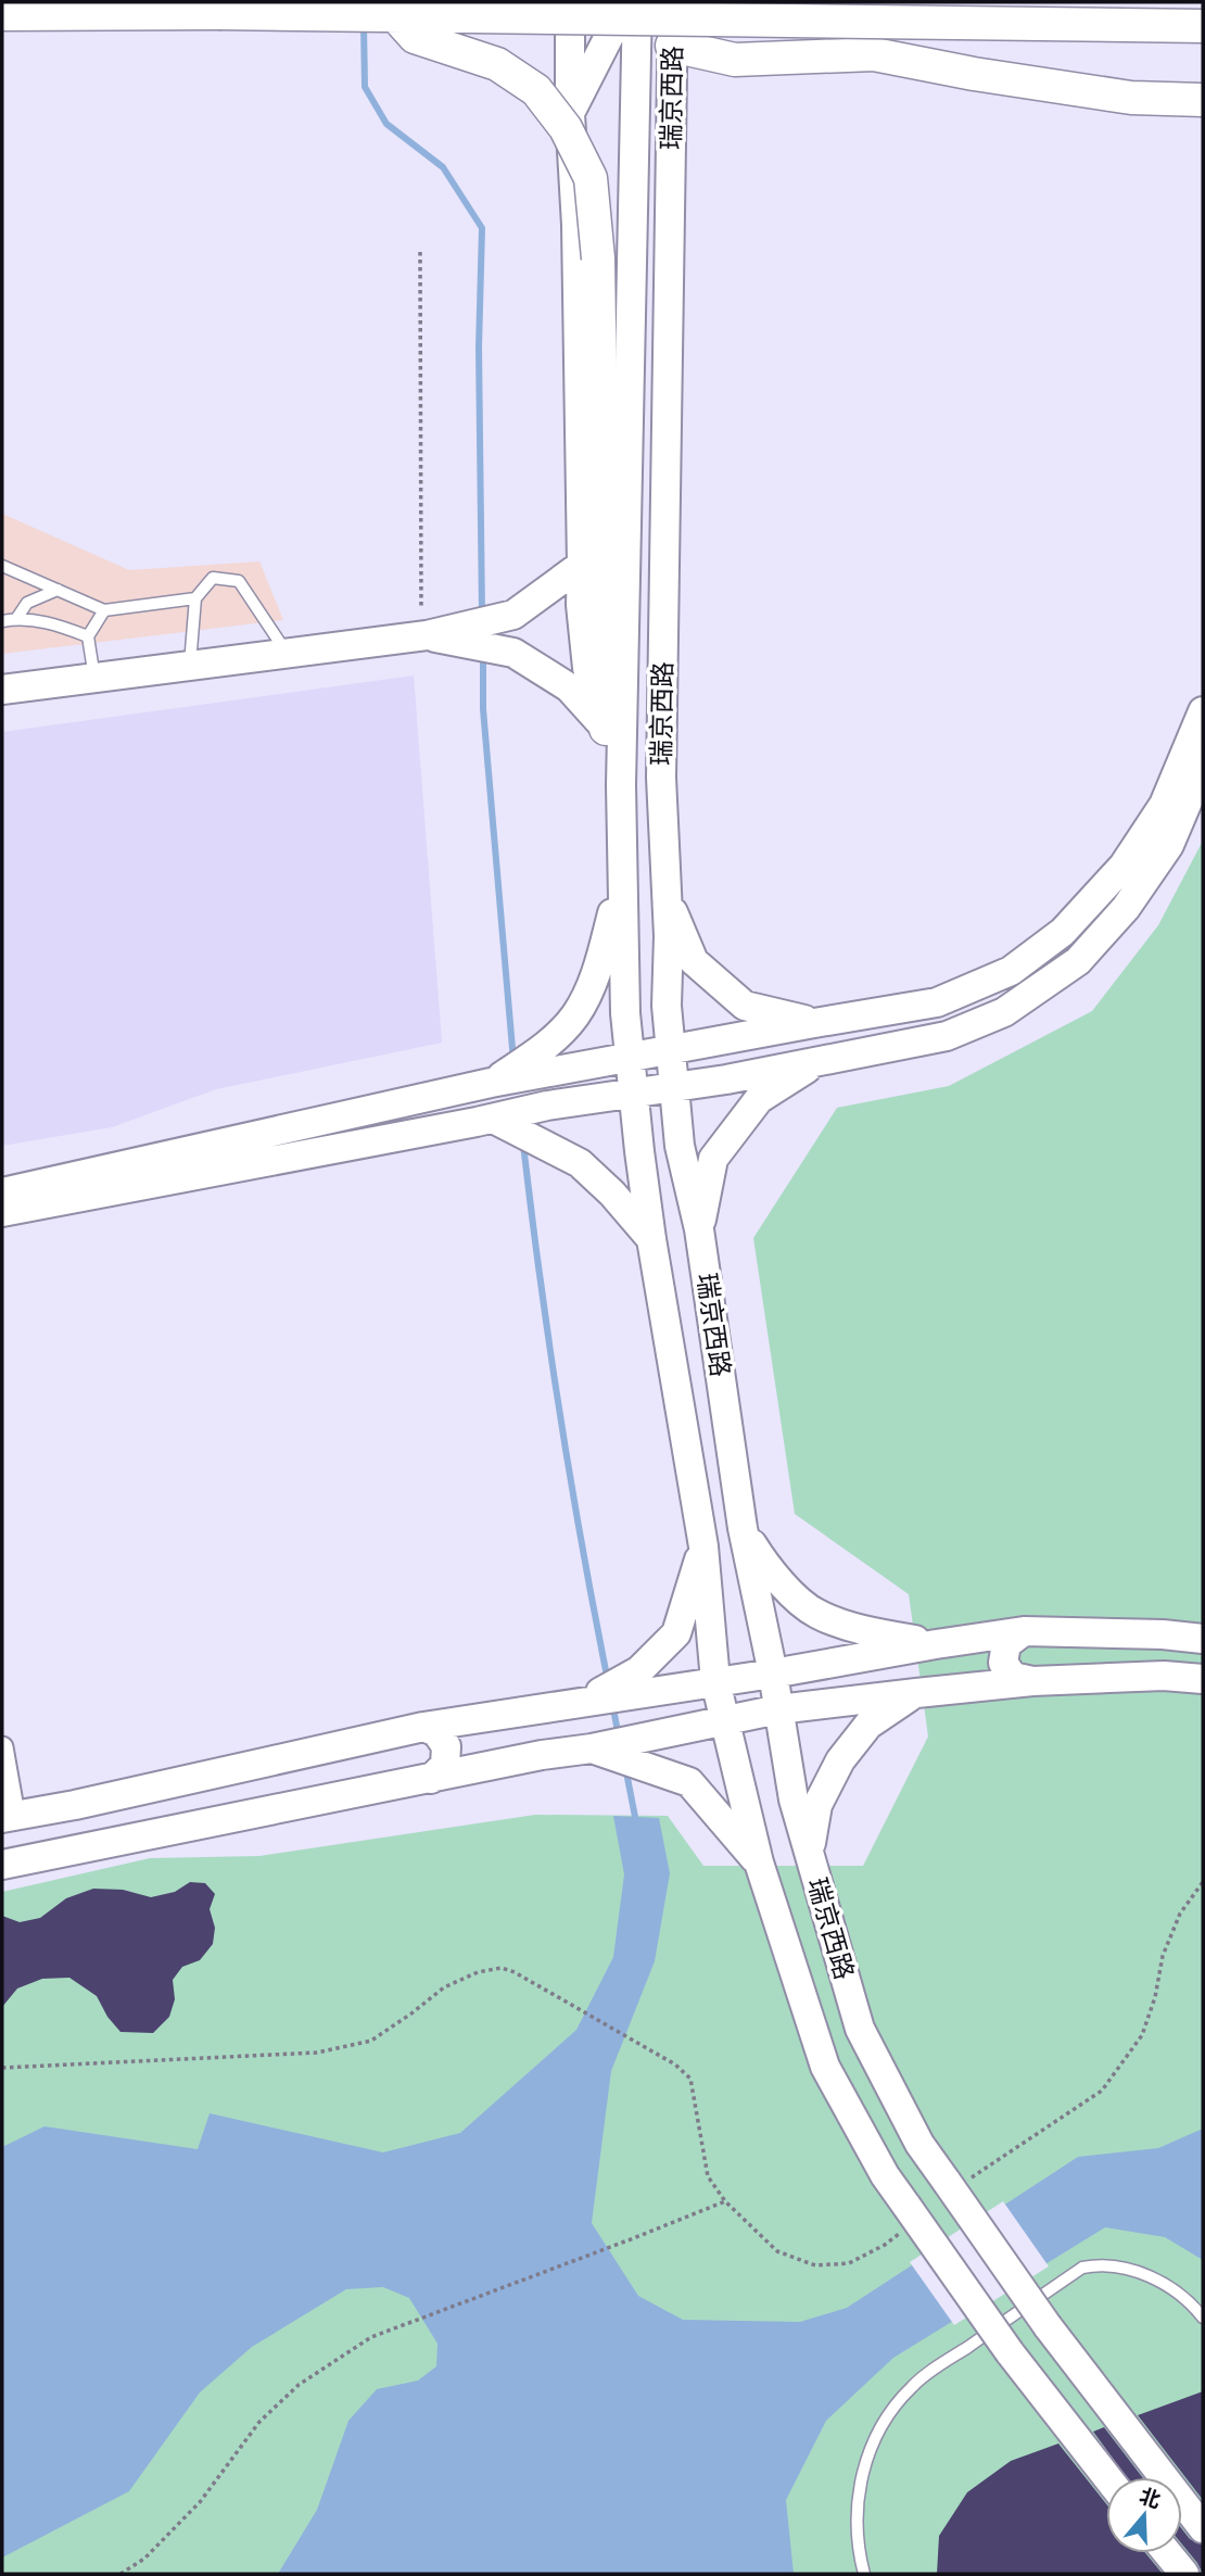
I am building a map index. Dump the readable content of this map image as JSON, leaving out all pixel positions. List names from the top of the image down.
{
  "streets": {
    "street": ["瑞京西路"]
  },
  "north": "top"
}
